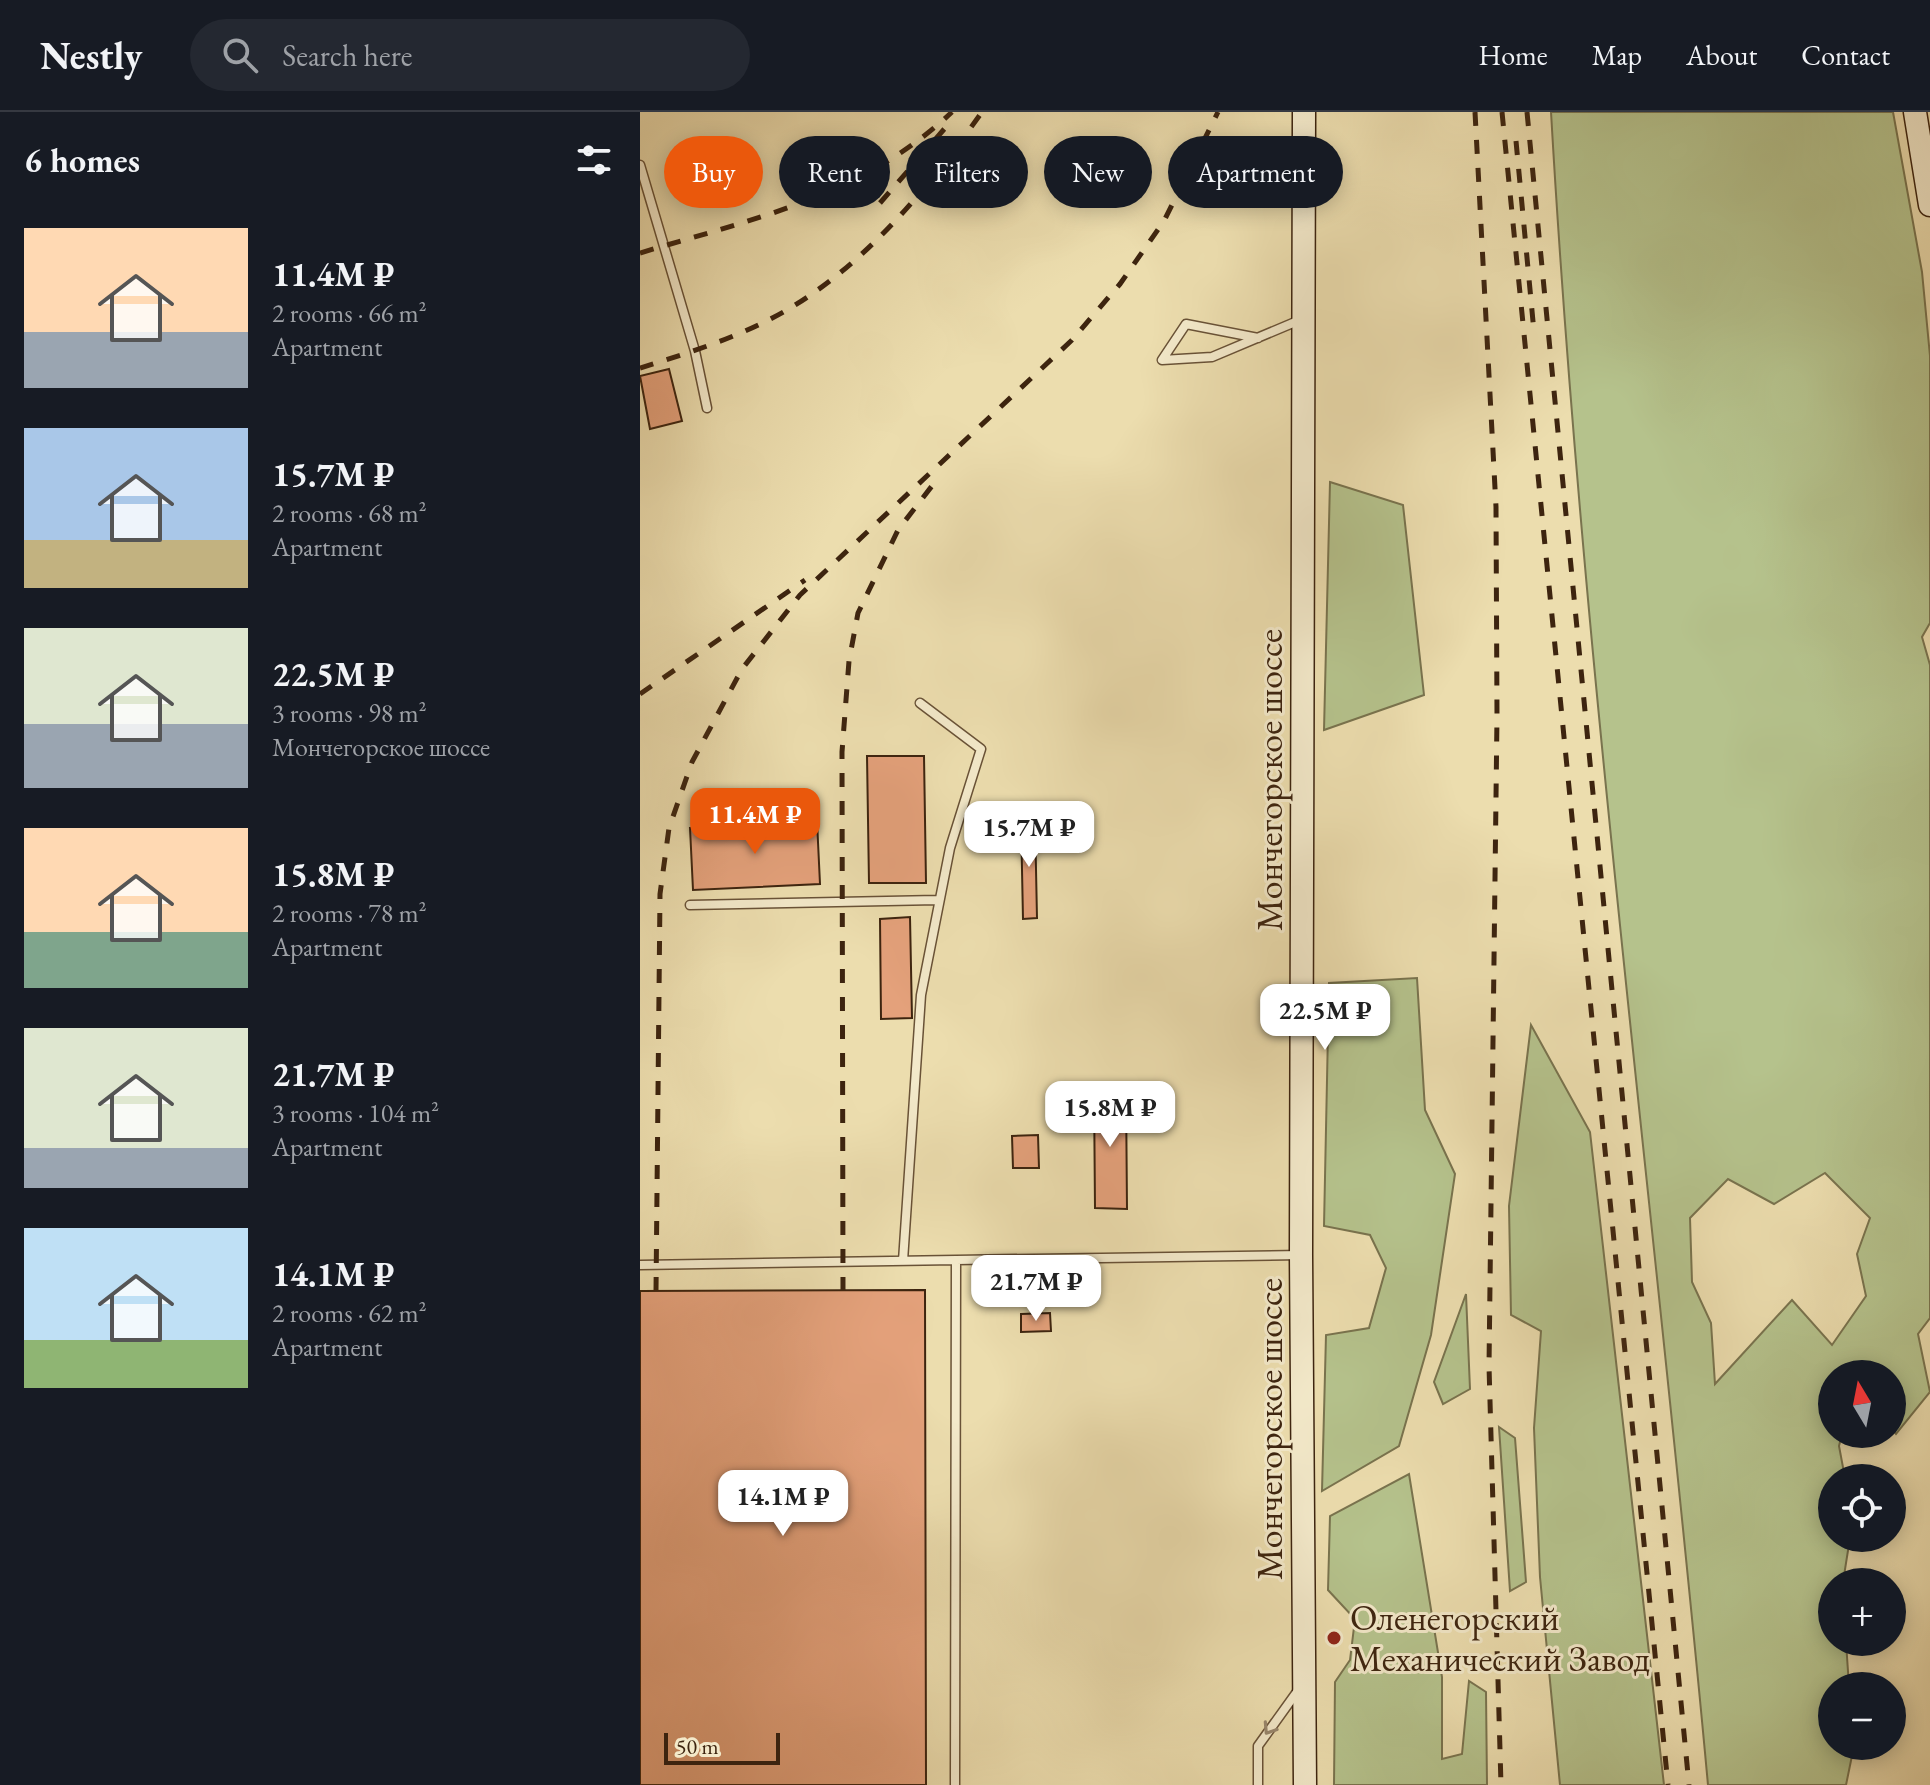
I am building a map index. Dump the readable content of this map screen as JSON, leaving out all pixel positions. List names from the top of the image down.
{
  "streets": {
    "street": ["Мончегорское шоссе"]
  },
  "places": ["Оленегорский Механический Завод"],
  "scale_bar": "50 m",
  "north": "top",
  "page": {
    "header": "Nestly",
    "search": "Search here",
    "nav": [
      "Home",
      "Map",
      "About",
      "Contact"
    ],
    "heading": "6 homes",
    "chip": [
      "Buy",
      "Rent",
      "Filters",
      "New",
      "Apartment"
    ],
    "list": [
      {
        "name": "11.4M ₽",
        "note": "2 rooms · 66 m² · Apartment"
      },
      {
        "name": "15.7M ₽",
        "note": "2 rooms · 68 m² · Apartment"
      },
      {
        "name": "22.5M ₽",
        "note": "3 rooms · 98 m² · Мончегорское шоссе"
      },
      {
        "name": "15.8M ₽",
        "note": "2 rooms · 78 m² · Apartment"
      },
      {
        "name": "21.7M ₽",
        "note": "3 rooms · 104 m² · Apartment"
      },
      {
        "name": "14.1M ₽",
        "note": "2 rooms · 62 m² · Apartment"
      }
    ],
    "price": [
      "11.4M ₽",
      "15.7M ₽",
      "22.5M ₽",
      "15.8M ₽",
      "21.7M ₽",
      "14.1M ₽"
    ],
    "map_buttons": ["+", "−"],
    "scale": "50 m"
  }
}
